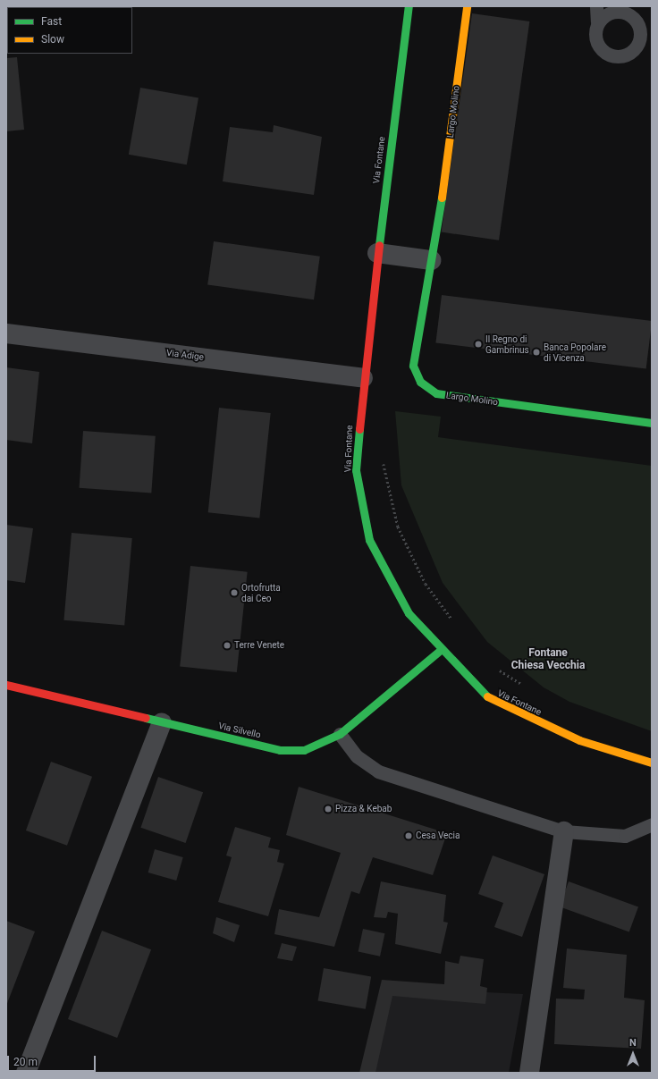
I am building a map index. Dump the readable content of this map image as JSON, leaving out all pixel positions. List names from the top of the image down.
{
  "streets": {
    "street": [
      "Largo Molino",
      "Via Fontane",
      "Via Adige",
      "Via Silvello"
    ]
  },
  "crossings": [
    ["Via Fontane", "Via Adige"],
    ["Via Fontane", "Via Silvello"]
  ],
  "districts": ["Fontane Chiesa Vecchia"],
  "places": [
    "Il Regno di Gambrinus",
    "Banca Popolare di Vicenza",
    "Ortofrutta dai Ceo",
    "Terre Venete",
    "Pizza & Kebab",
    "Cesa Vecia"
  ],
  "legend": ["Fast", "Slow"],
  "scale_bar": "20 m",
  "north": "top"
}
